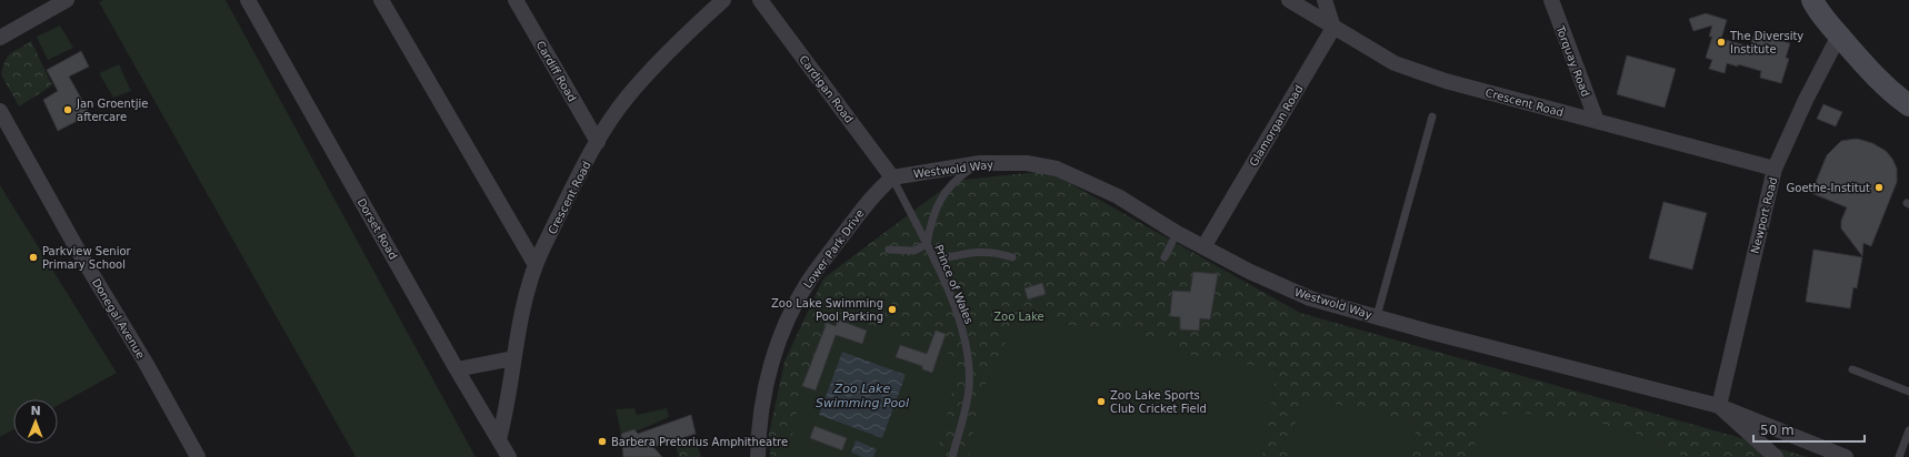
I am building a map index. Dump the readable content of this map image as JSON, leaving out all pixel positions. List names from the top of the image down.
{
  "streets": {
    "street": [
      "Torquay Road",
      "Cardiff Road",
      "Cardigan Road",
      "Crescent Road",
      "Glamorgan Road",
      "Westwold Way",
      "Newport Road",
      "Dorset Road",
      "Lower Park Drive",
      "Donegal Avenue"
    ],
    "lane": ["Prince of Wales"]
  },
  "crossings": [
    ["Torquay Road", "Crescent Road"],
    ["Cardiff Road", "Crescent Road"],
    ["Cardigan Road", "Westwold Way"],
    ["Cardigan Road", "Lower Park Drive"],
    ["Cardigan Road", "Prince of Wales"],
    ["Crescent Road", "Glamorgan Road"],
    ["Crescent Road", "Newport Road"],
    ["Crescent Road", "Dorset Road"],
    ["Glamorgan Road", "Westwold Way"],
    ["Westwold Way", "Newport Road"],
    ["Westwold Way", "Lower Park Drive"],
    ["Westwold Way", "Prince of Wales"],
    ["Lower Park Drive", "Prince of Wales"]
  ],
  "water": ["Zoo Lake Swimming Pool"],
  "parks": ["Zoo Lake"],
  "places": [
    "The Diversity Institute",
    "Jan Groentjie aftercare",
    "Goethe-Institut",
    "Parkview Senior Primary School",
    "Zoo Lake Swimming Pool Parking",
    "Zoo Lake Sports Club Cricket Field",
    "Barbera Pretorius Amphitheatre"
  ],
  "scale_bar": "50 m",
  "north": "top"
}
